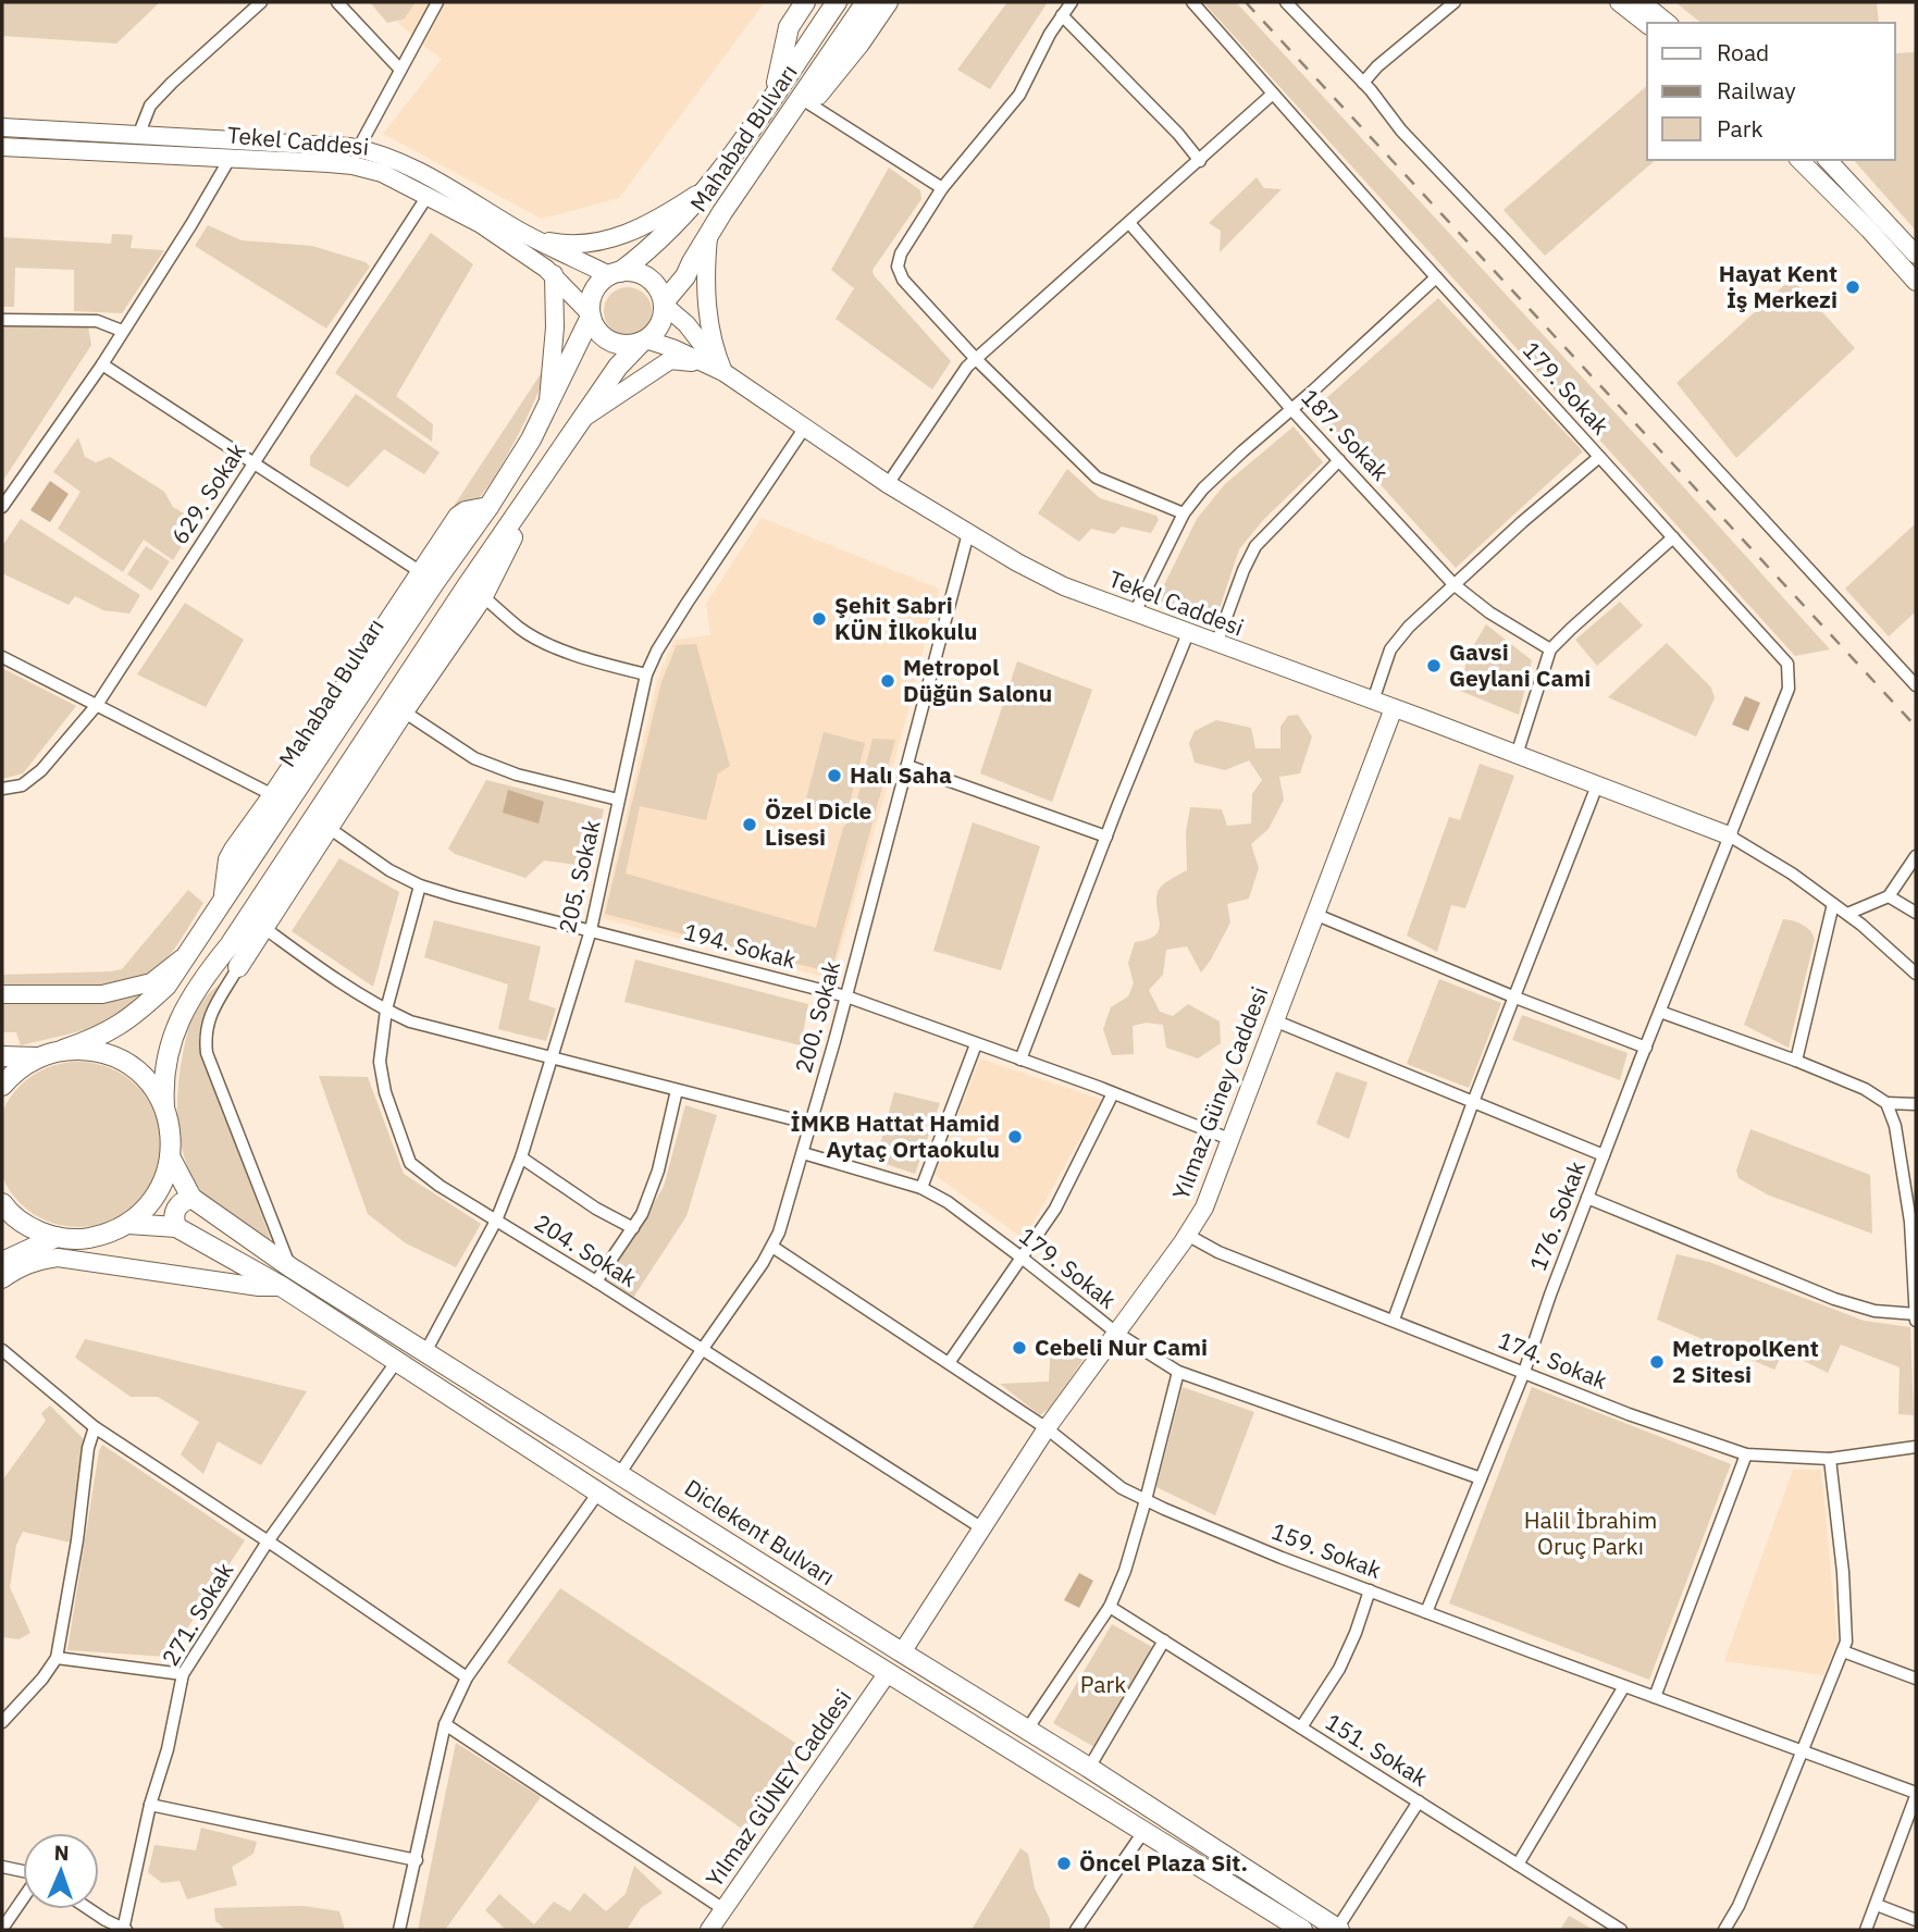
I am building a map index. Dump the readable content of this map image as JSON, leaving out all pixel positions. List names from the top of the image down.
{
  "streets": {
    "main road": ["Mahabad Bulvarı", "Diclekent Bulvarı"],
    "street": [
      "Tekel Caddesi",
      "179. Sokak",
      "187. Sokak",
      "629. Sokak",
      "205. Sokak",
      "194. Sokak",
      "200. Sokak",
      "Yılmaz Güney Caddesi",
      "176. Sokak",
      "204. Sokak",
      "174. Sokak",
      "159. Sokak",
      "271. Sokak",
      "151. Sokak",
      "Yılmaz GÜNEY Caddesi"
    ]
  },
  "crossings": [
    ["Mahabad Bulvarı", "Tekel Caddesi"],
    ["Tekel Caddesi", "179. Sokak"],
    ["Tekel Caddesi", "629. Sokak"],
    ["Tekel Caddesi", "205. Sokak"],
    ["Tekel Caddesi", "200. Sokak"],
    ["Tekel Caddesi", "Yılmaz Güney Caddesi"],
    ["Tekel Caddesi", "176. Sokak"],
    ["179. Sokak", "200. Sokak"],
    ["179. Sokak", "Yılmaz Güney Caddesi"],
    ["179. Sokak", "176. Sokak"],
    ["205. Sokak", "194. Sokak"],
    ["205. Sokak", "204. Sokak"],
    ["205. Sokak", "Diclekent Bulvarı"],
    ["194. Sokak", "200. Sokak"],
    ["194. Sokak", "Yılmaz Güney Caddesi"],
    ["194. Sokak", "204. Sokak"],
    ["200. Sokak", "204. Sokak"],
    ["200. Sokak", "Diclekent Bulvarı"],
    ["200. Sokak", "159. Sokak"],
    ["Yılmaz Güney Caddesi", "204. Sokak"],
    ["Yılmaz Güney Caddesi", "174. Sokak"],
    ["Yılmaz Güney Caddesi", "Diclekent Bulvarı"],
    ["Yılmaz Güney Caddesi", "159. Sokak"],
    ["176. Sokak", "174. Sokak"],
    ["176. Sokak", "159. Sokak"]
  ],
  "parks": ["Halil İbrahim Oruç Parkı", "Park"],
  "places": [
    "Hayat Kent İş Merkezi",
    "Şehit Sabri KÜN İlkokulu",
    "Gavsi Geylani Cami",
    "Metropol Düğün Salonu",
    "Halı Saha",
    "Özel Dicle Lisesi",
    "İMKB Hattat Hamid Aytaç Ortaokulu",
    "Cebeli Nur Cami",
    "MetropolKent 2 Sitesi",
    "Öncel Plaza Sit."
  ],
  "legend": ["Road", "Railway", "Park"],
  "north": "top"
}
